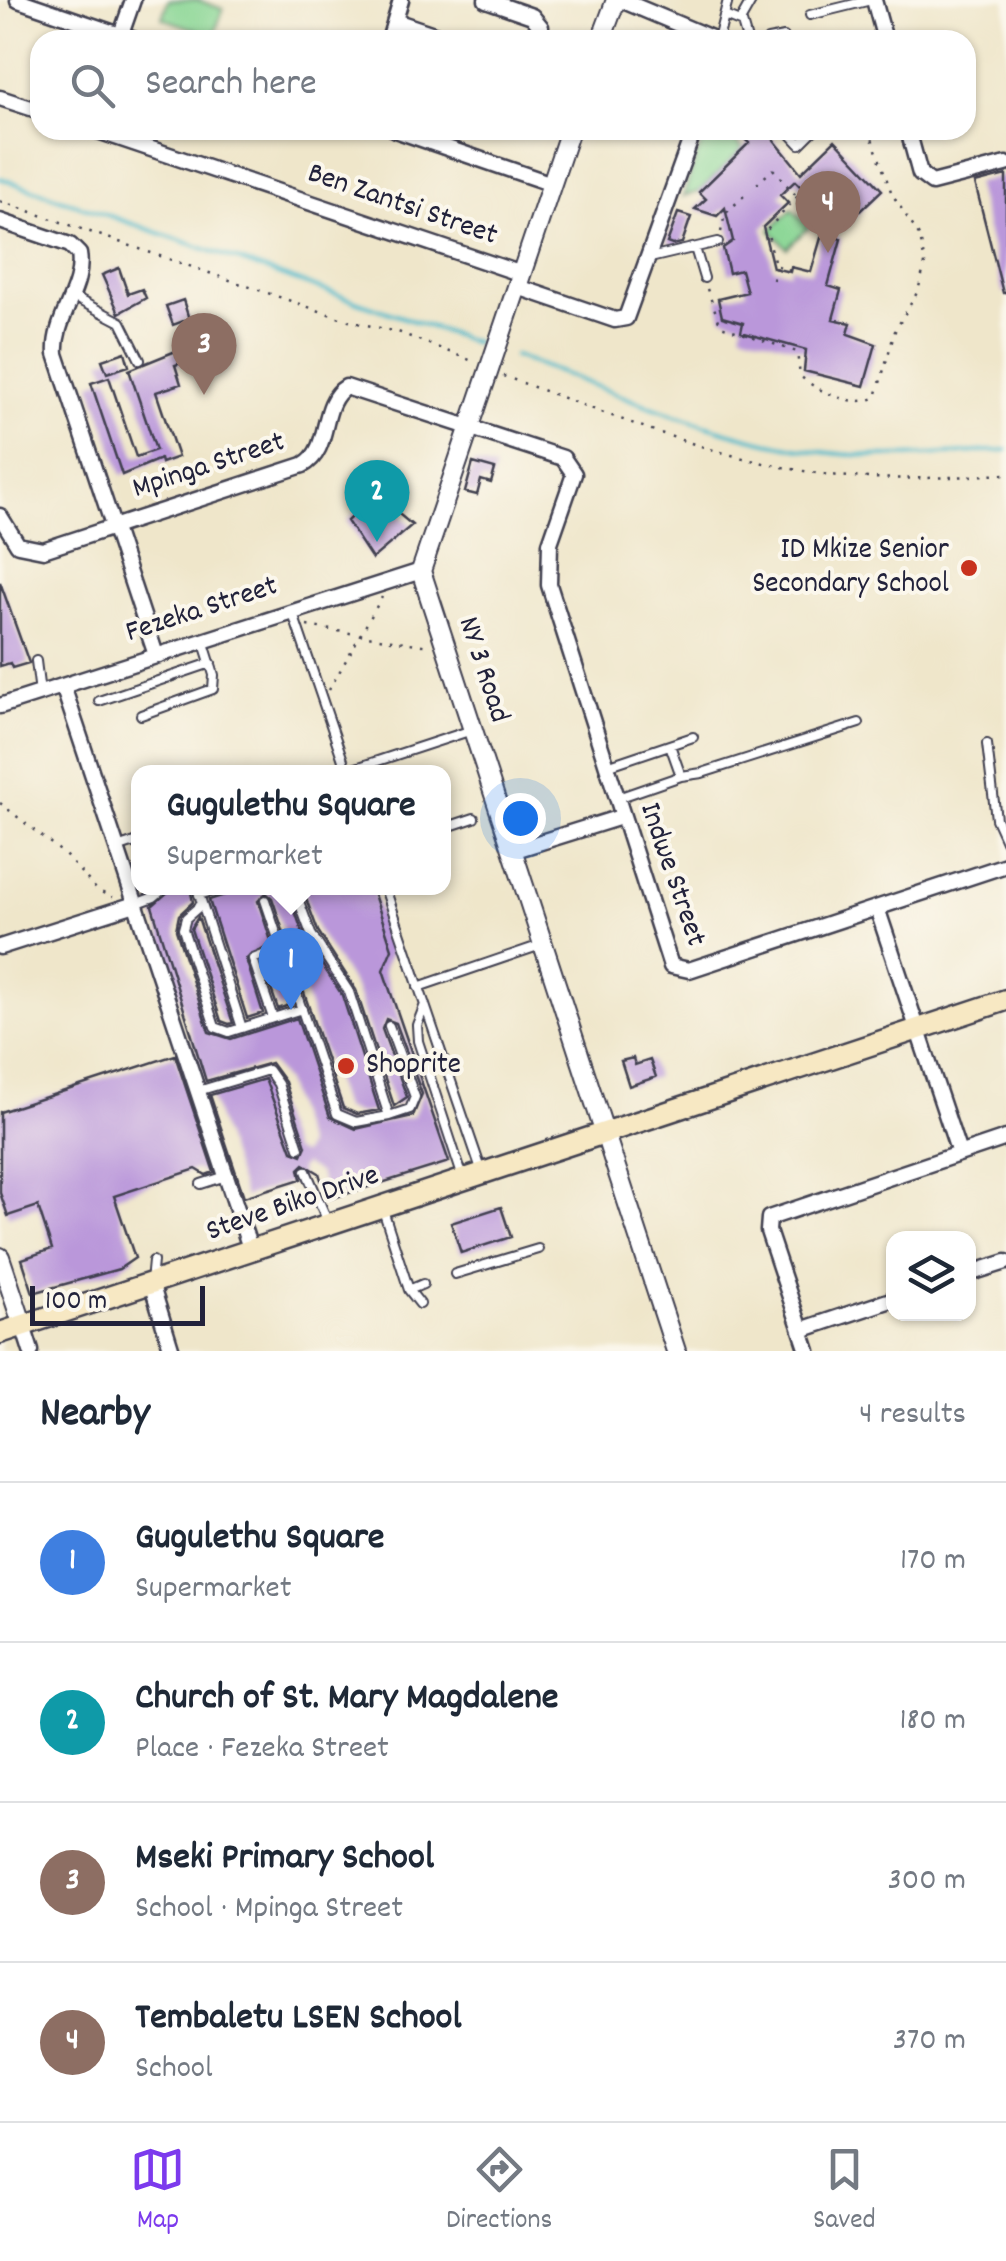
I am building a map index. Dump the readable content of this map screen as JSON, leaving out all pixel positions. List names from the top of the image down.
{
  "streets": {
    "main road": ["Steve Biko Drive"],
    "street": [
      "Ben Zantsi Street",
      "Mpinga Street",
      "Fezeka Street",
      "NY 3 Road",
      "Indwe Street"
    ]
  },
  "crossings": [
    ["Mpinga Street", "Indwe Street"],
    ["Fezeka Street", "NY 3 Road"],
    ["NY 3 Road", "Steve Biko Drive"]
  ],
  "places": ["ID Mkize Senior Secondary School", "Shoprite"],
  "scale_bar": "100 m",
  "page": {
    "search": "Search here",
    "pins": [
      "4",
      "3",
      "2",
      "1"
    ],
    "popup": ["Gugulethu Square", "Supermarket"],
    "scale": "100 m",
    "heading": ["Nearby", "4 results"],
    "list": [
      {
        "mark": "1",
        "name": "Gugulethu Square",
        "note": "Supermarket",
        "value": "170 m"
      },
      {
        "mark": "2",
        "name": "Church of St. Mary Magdalene",
        "note": "Place · Fezeka Street",
        "value": "180 m"
      },
      {
        "mark": "3",
        "name": "Mseki Primary School",
        "note": "School · Mpinga Street",
        "value": "300 m"
      },
      {
        "mark": "4",
        "name": "Tembaletu LSEN School",
        "note": "School",
        "value": "370 m"
      }
    ],
    "nav": ["Map", "Directions", "Saved"]
  }
}
